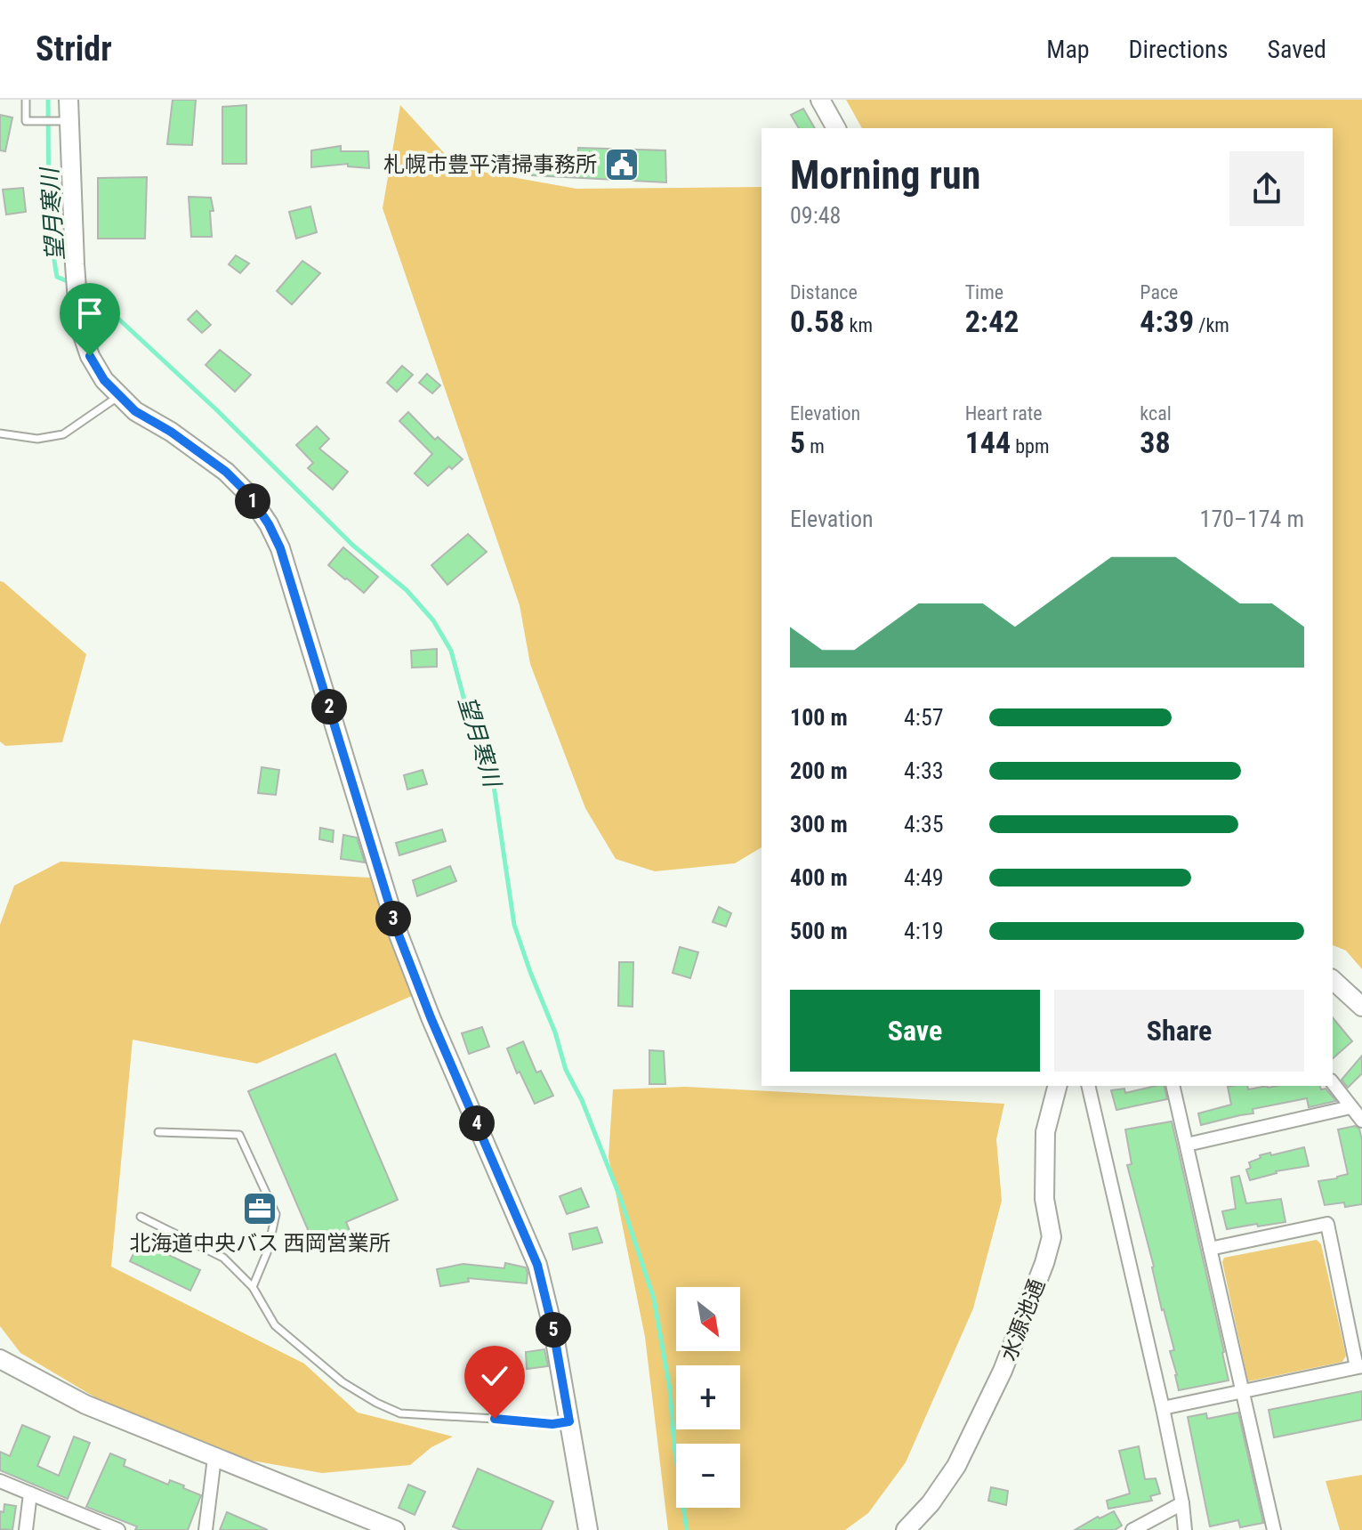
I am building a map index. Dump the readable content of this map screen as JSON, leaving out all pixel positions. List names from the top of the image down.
{
  "streets": {
    "street": ["水源池通"]
  },
  "water": ["望月寒川"],
  "places": {
    "public building": ["札幌市豊平清掃事務所"],
    "office": ["北海道中央バス 西岡営業所"]
  },
  "north": "bottom right",
  "page": {
    "header": "Stridr",
    "nav": ["Map", "Directions", "Saved"],
    "heading": ["Morning run", "09:48"],
    "stats": [
      ["Distance", "0.58 km"],
      ["Time", "2:42"],
      ["Pace", "4:39 /km"],
      ["Elevation", "5 m"],
      ["Heart rate", "144 bpm"],
      ["kcal", "38"]
    ],
    "pins": [
      "1",
      "2",
      "3",
      "4",
      "5"
    ],
    "chart": ["Elevation", "170–174 m"],
    "list": [
      {
        "name": "100 m",
        "note": "4:57"
      },
      {
        "name": "200 m",
        "note": "4:33"
      },
      {
        "name": "300 m",
        "note": "4:35"
      },
      {
        "name": "400 m",
        "note": "4:49"
      },
      {
        "name": "500 m",
        "note": "4:19"
      }
    ],
    "buttons": ["Save", "Share"],
    "map_buttons": ["+", "−"]
  }
}
